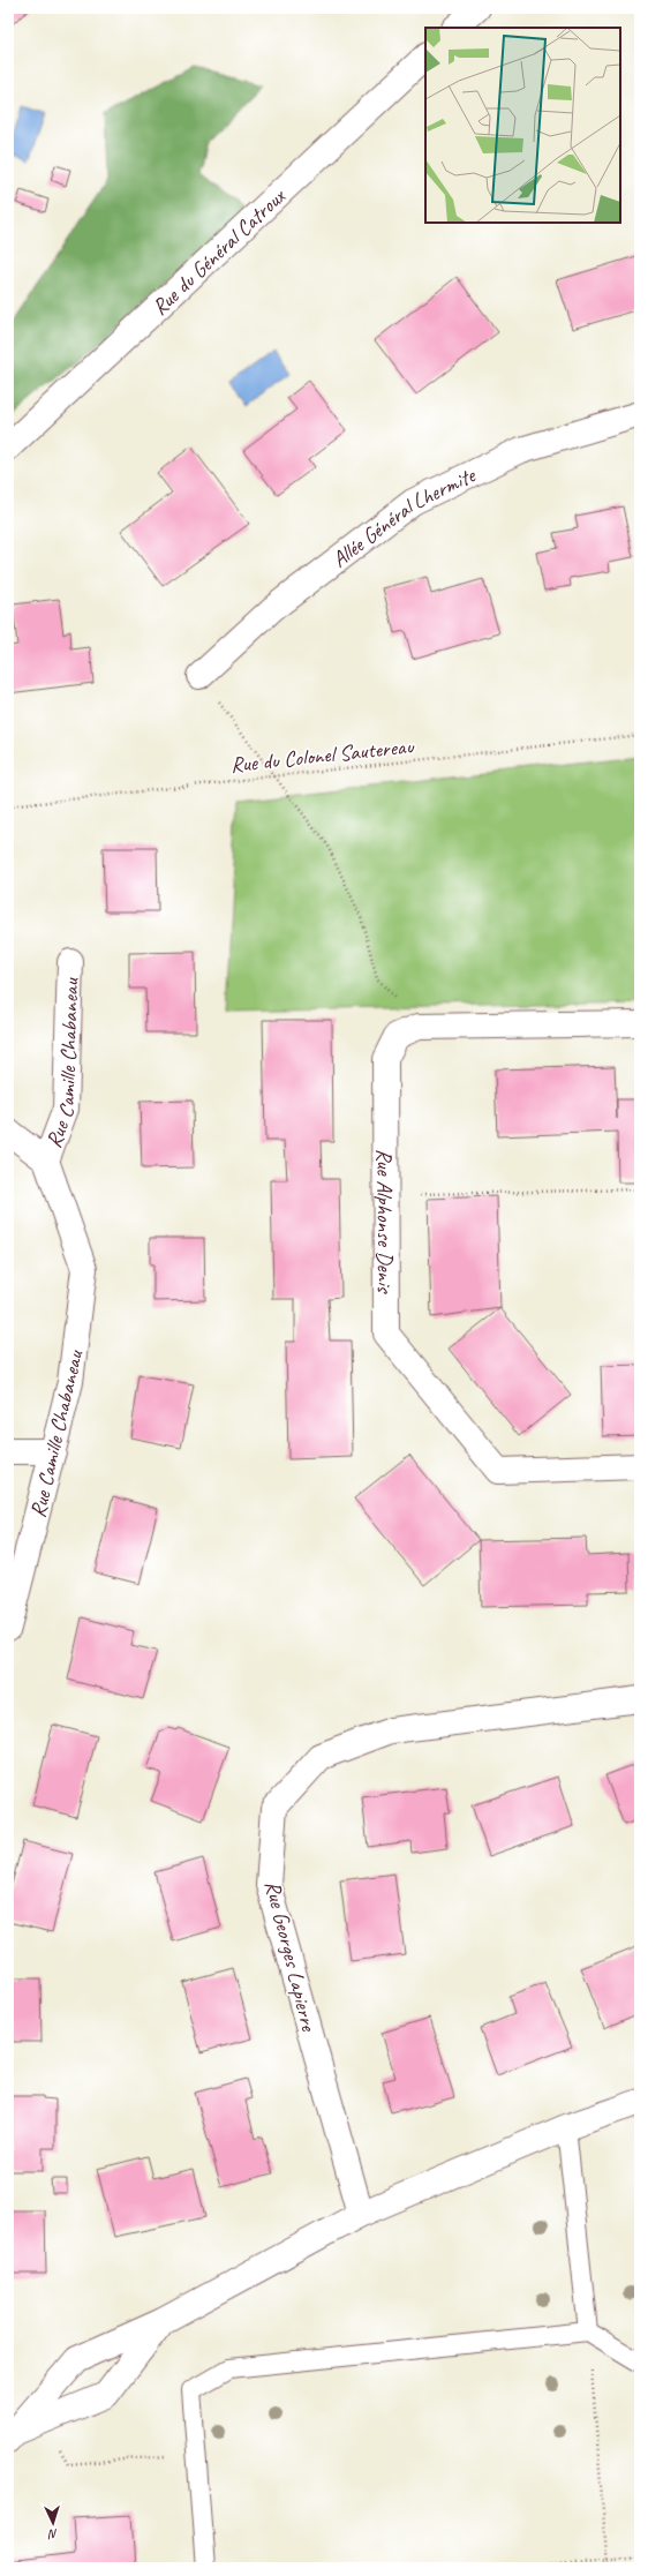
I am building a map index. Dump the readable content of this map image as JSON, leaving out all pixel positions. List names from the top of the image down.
{
  "streets": {
    "street": [
      "Rue du Général Catroux",
      "Allée Général Lhermite",
      "Rue Camille Chabaneau",
      "Rue Alphonse Denis",
      "Rue Georges Lapierre"
    ],
    "path": ["Rue du Colonel Sautereau"]
  },
  "north": "bottom"
}
